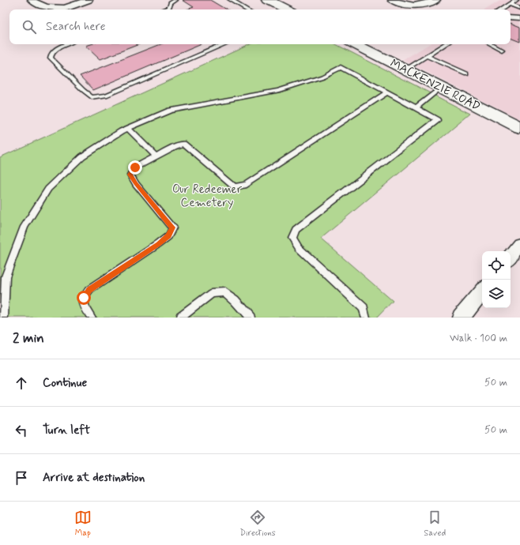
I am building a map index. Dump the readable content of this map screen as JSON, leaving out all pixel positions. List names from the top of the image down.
{
  "streets": {
    "main road": ["MACKENZIE ROAD"]
  },
  "parks": ["Our Redeemer Cemetery"],
  "page": {
    "search": "Search here",
    "heading": ["2 min", "Walk · 100 m"],
    "list": [
      ["Continue", "50 m"],
      ["Turn left", "50 m"],
      "Arrive at destination"
    ],
    "nav": ["Map", "Directions", "Saved"]
  }
}
